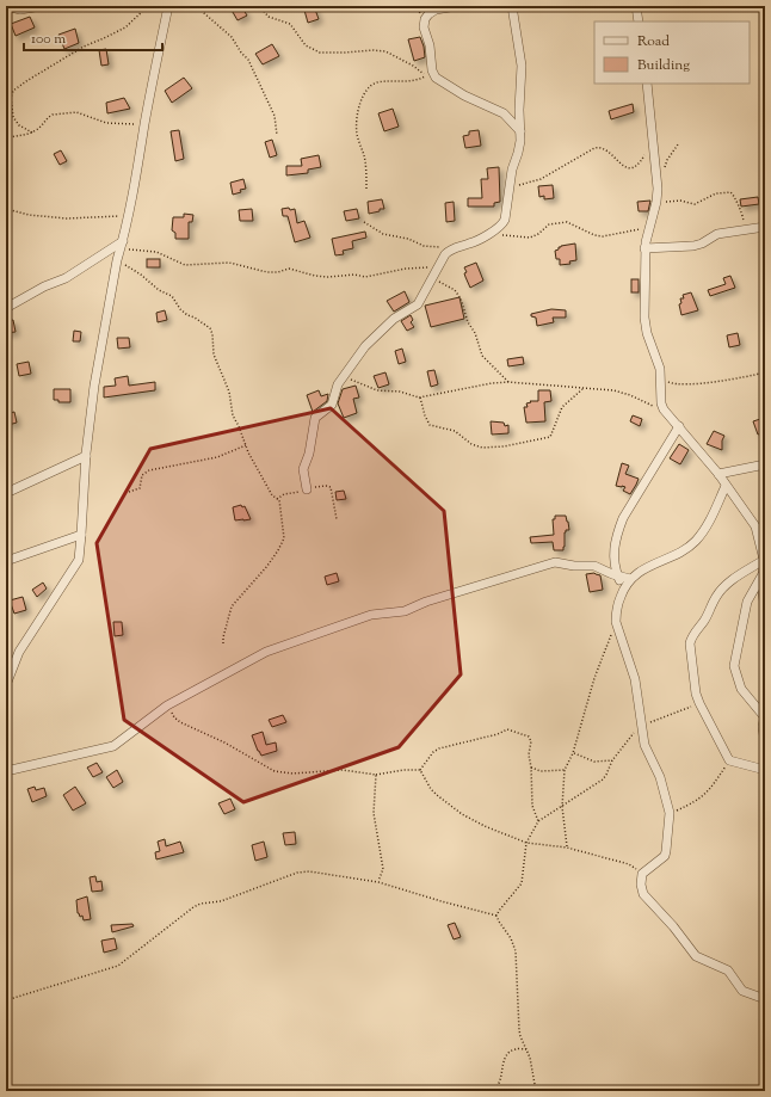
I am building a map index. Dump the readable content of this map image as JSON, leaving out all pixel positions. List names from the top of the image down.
{
  "legend": ["Road", "Building"],
  "scale_bar": "100 m"
}
